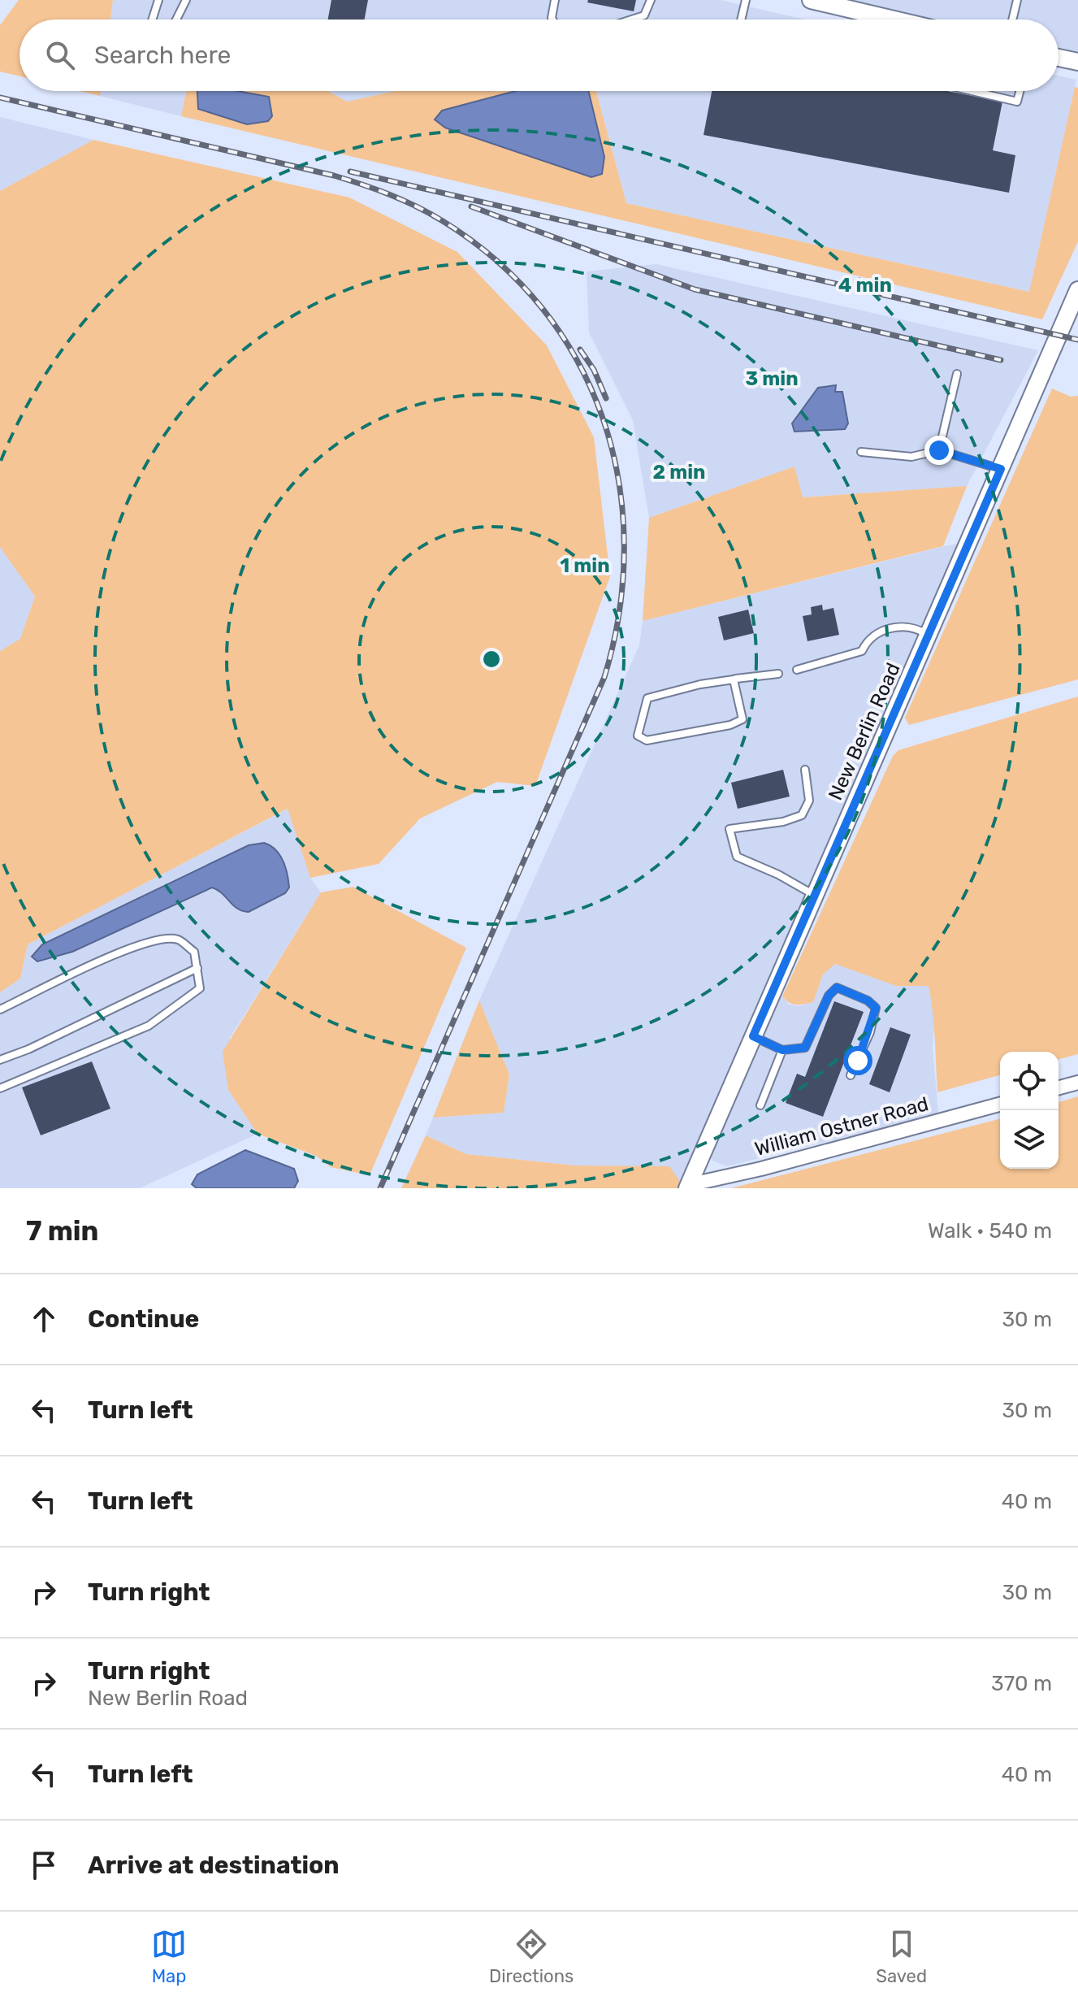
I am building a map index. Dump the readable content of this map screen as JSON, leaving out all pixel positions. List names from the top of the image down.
{
  "streets": {
    "street": ["New Berlin Road", "William Ostner Road"]
  },
  "crossings": [
    ["New Berlin Road", "William Ostner Road"]
  ],
  "page": {
    "search": "Search here",
    "heading": ["7 min", "Walk · 540 m"],
    "list": [
      ["Continue", "30 m"],
      ["Turn left", "30 m"],
      ["Turn left", "40 m"],
      ["Turn right", "30 m"],
      ["Turn right", "New Berlin Road", "370 m"],
      ["Turn left", "40 m"],
      "Arrive at destination"
    ],
    "nav": ["Map", "Directions", "Saved"]
  },
  "rings": [
    "4 min",
    "3 min",
    "2 min",
    "1 min"
  ]
}
